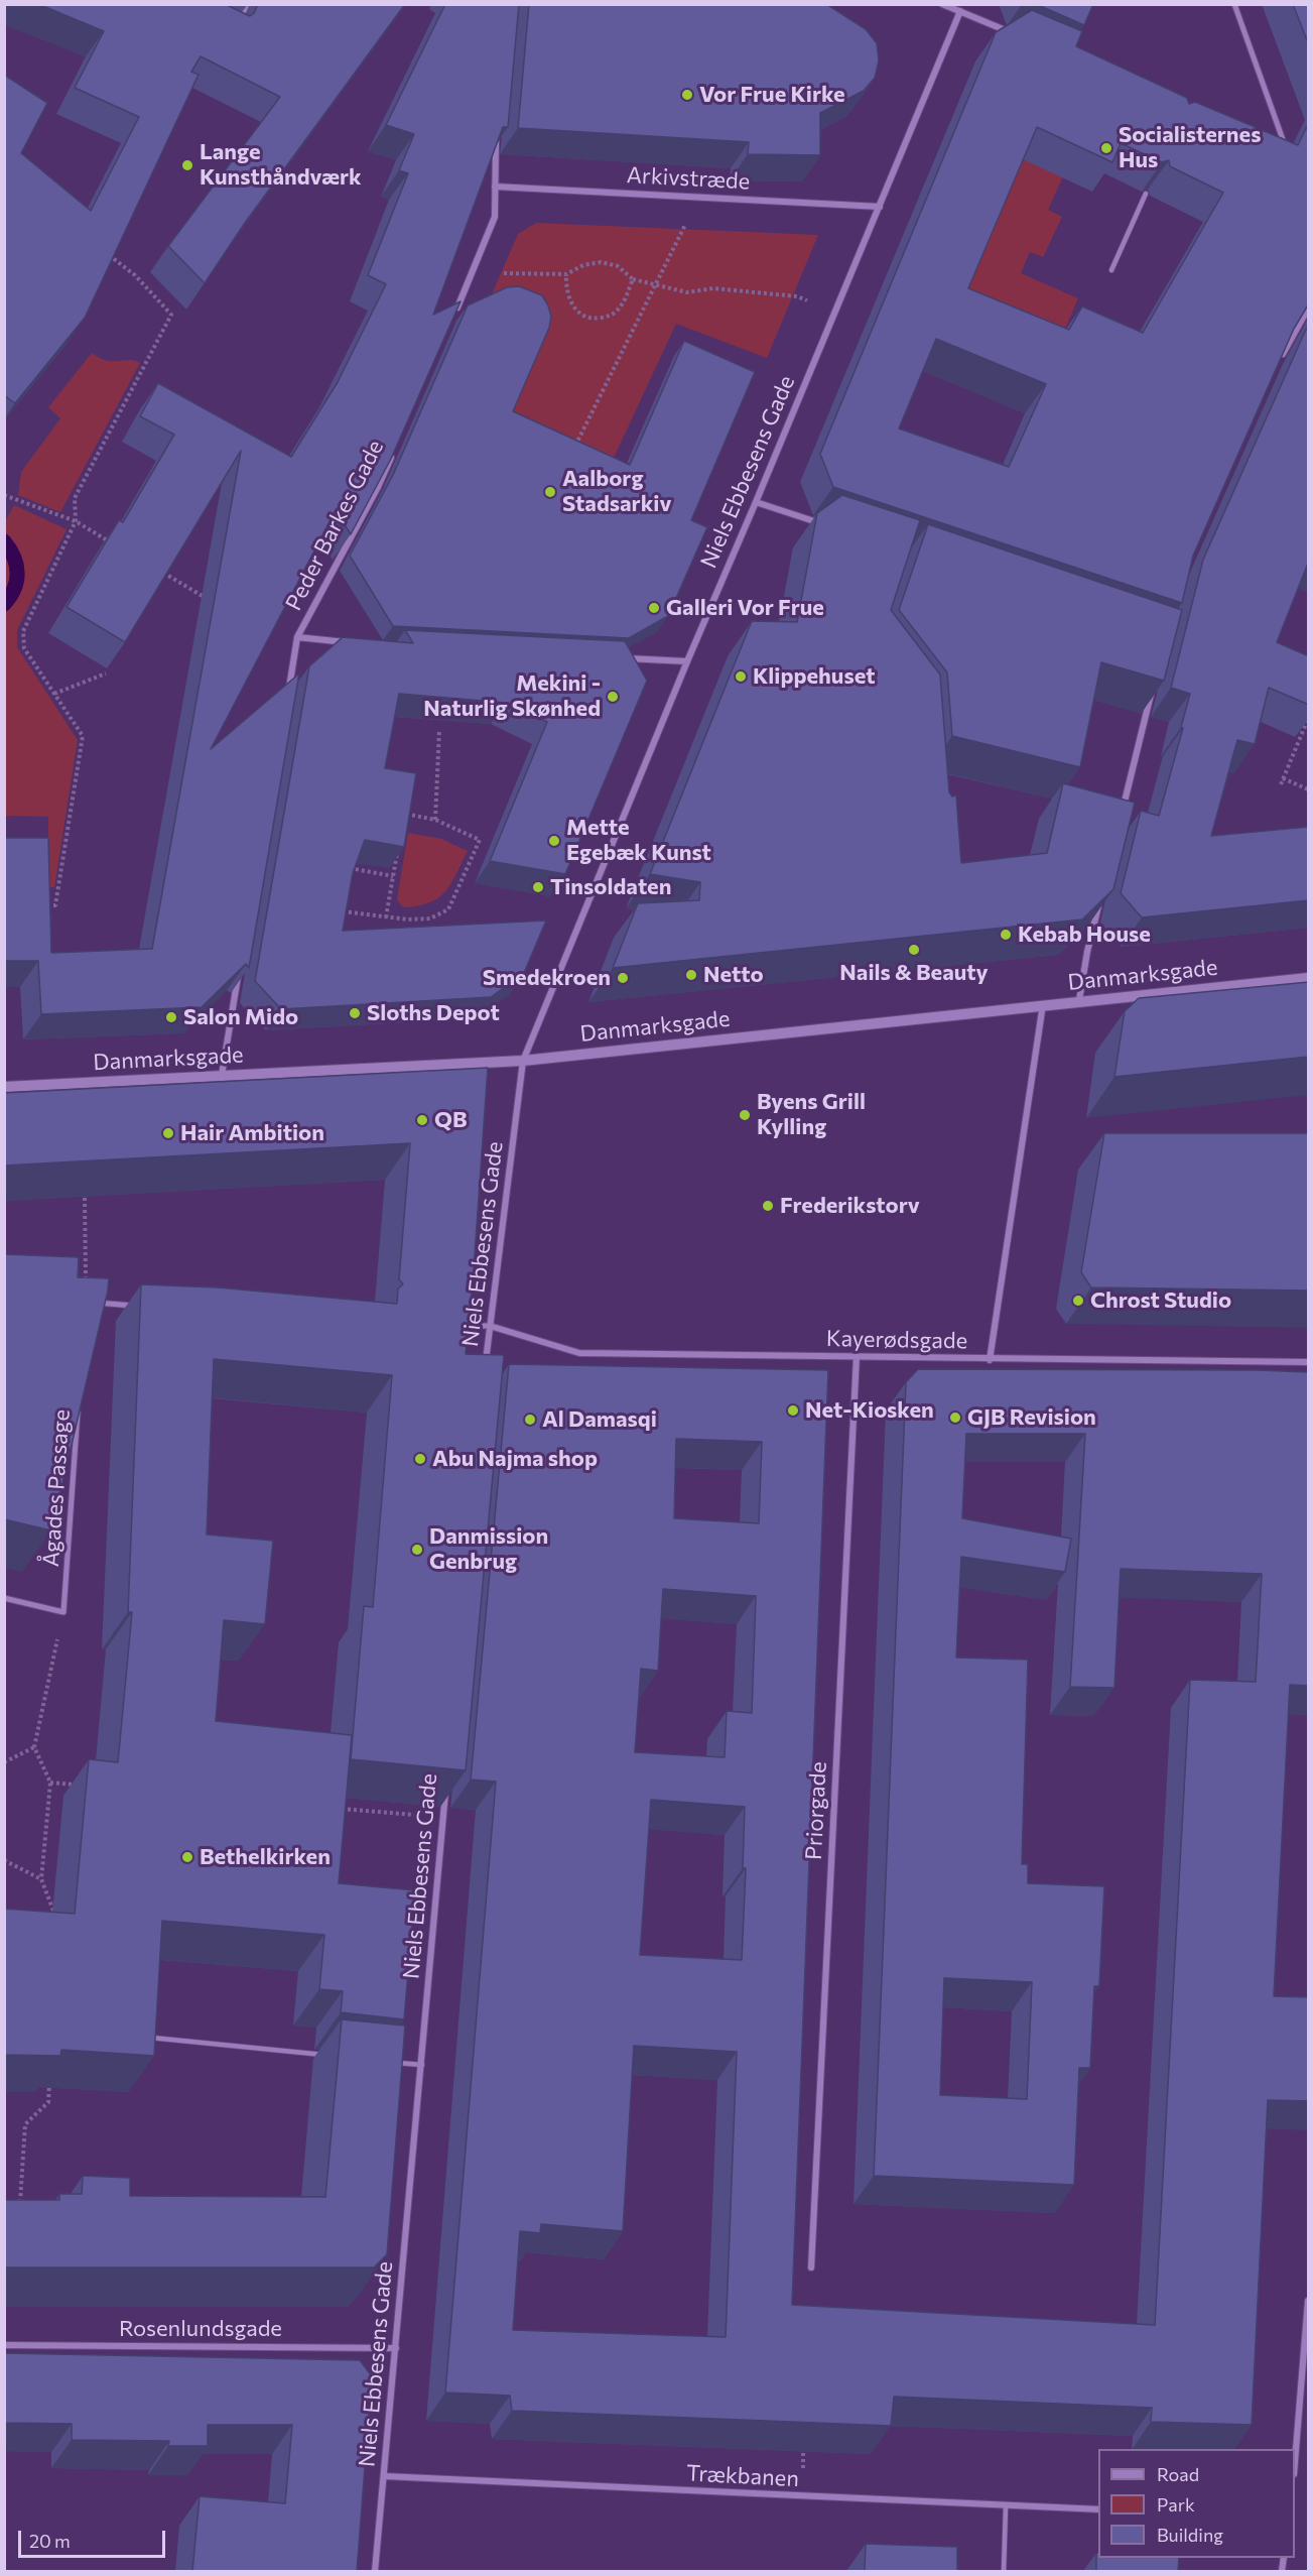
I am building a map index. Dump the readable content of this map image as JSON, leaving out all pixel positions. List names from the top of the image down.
{
  "streets": {
    "street": [
      "Arkivstræde",
      "Niels Ebbesens Gade",
      "Peder Barkes Gade",
      "Danmarksgade",
      "Kayerødsgade",
      "Ågades Passage",
      "Priorgade",
      "Rosenlundsgade",
      "Trækbanen"
    ]
  },
  "crossings": [
    ["Arkivstræde", "Niels Ebbesens Gade"],
    ["Niels Ebbesens Gade", "Danmarksgade"],
    ["Niels Ebbesens Gade", "Kayerødsgade"],
    ["Niels Ebbesens Gade", "Rosenlundsgade"],
    ["Niels Ebbesens Gade", "Trækbanen"],
    ["Kayerødsgade", "Priorgade"]
  ],
  "places": [
    "Vor Frue Kirke",
    "Socialisternes Hus",
    "Lange Kunsthåndværk",
    "Aalborg Stadsarkiv",
    "Galleri Vor Frue",
    "Klippehuset",
    "Mekini - Naturlig Skønhed",
    "Mette Egebæk Kunst",
    "Tinsoldaten",
    "Kebab House",
    "Nails & Beauty",
    "Netto",
    "Smedekroen",
    "Sloths Depot",
    "Salon Mido",
    "Byens Grill Kylling",
    "QB",
    "Hair Ambition",
    "Frederikstorv",
    "Chrost Studio",
    "Net-Kiosken",
    "GJB Revision",
    "Al Damasqi",
    "Abu Najma shop",
    "Danmission Genbrug",
    "Bethelkirken"
  ],
  "legend": ["Road", "Park", "Building"],
  "scale_bar": "20 m"
}
